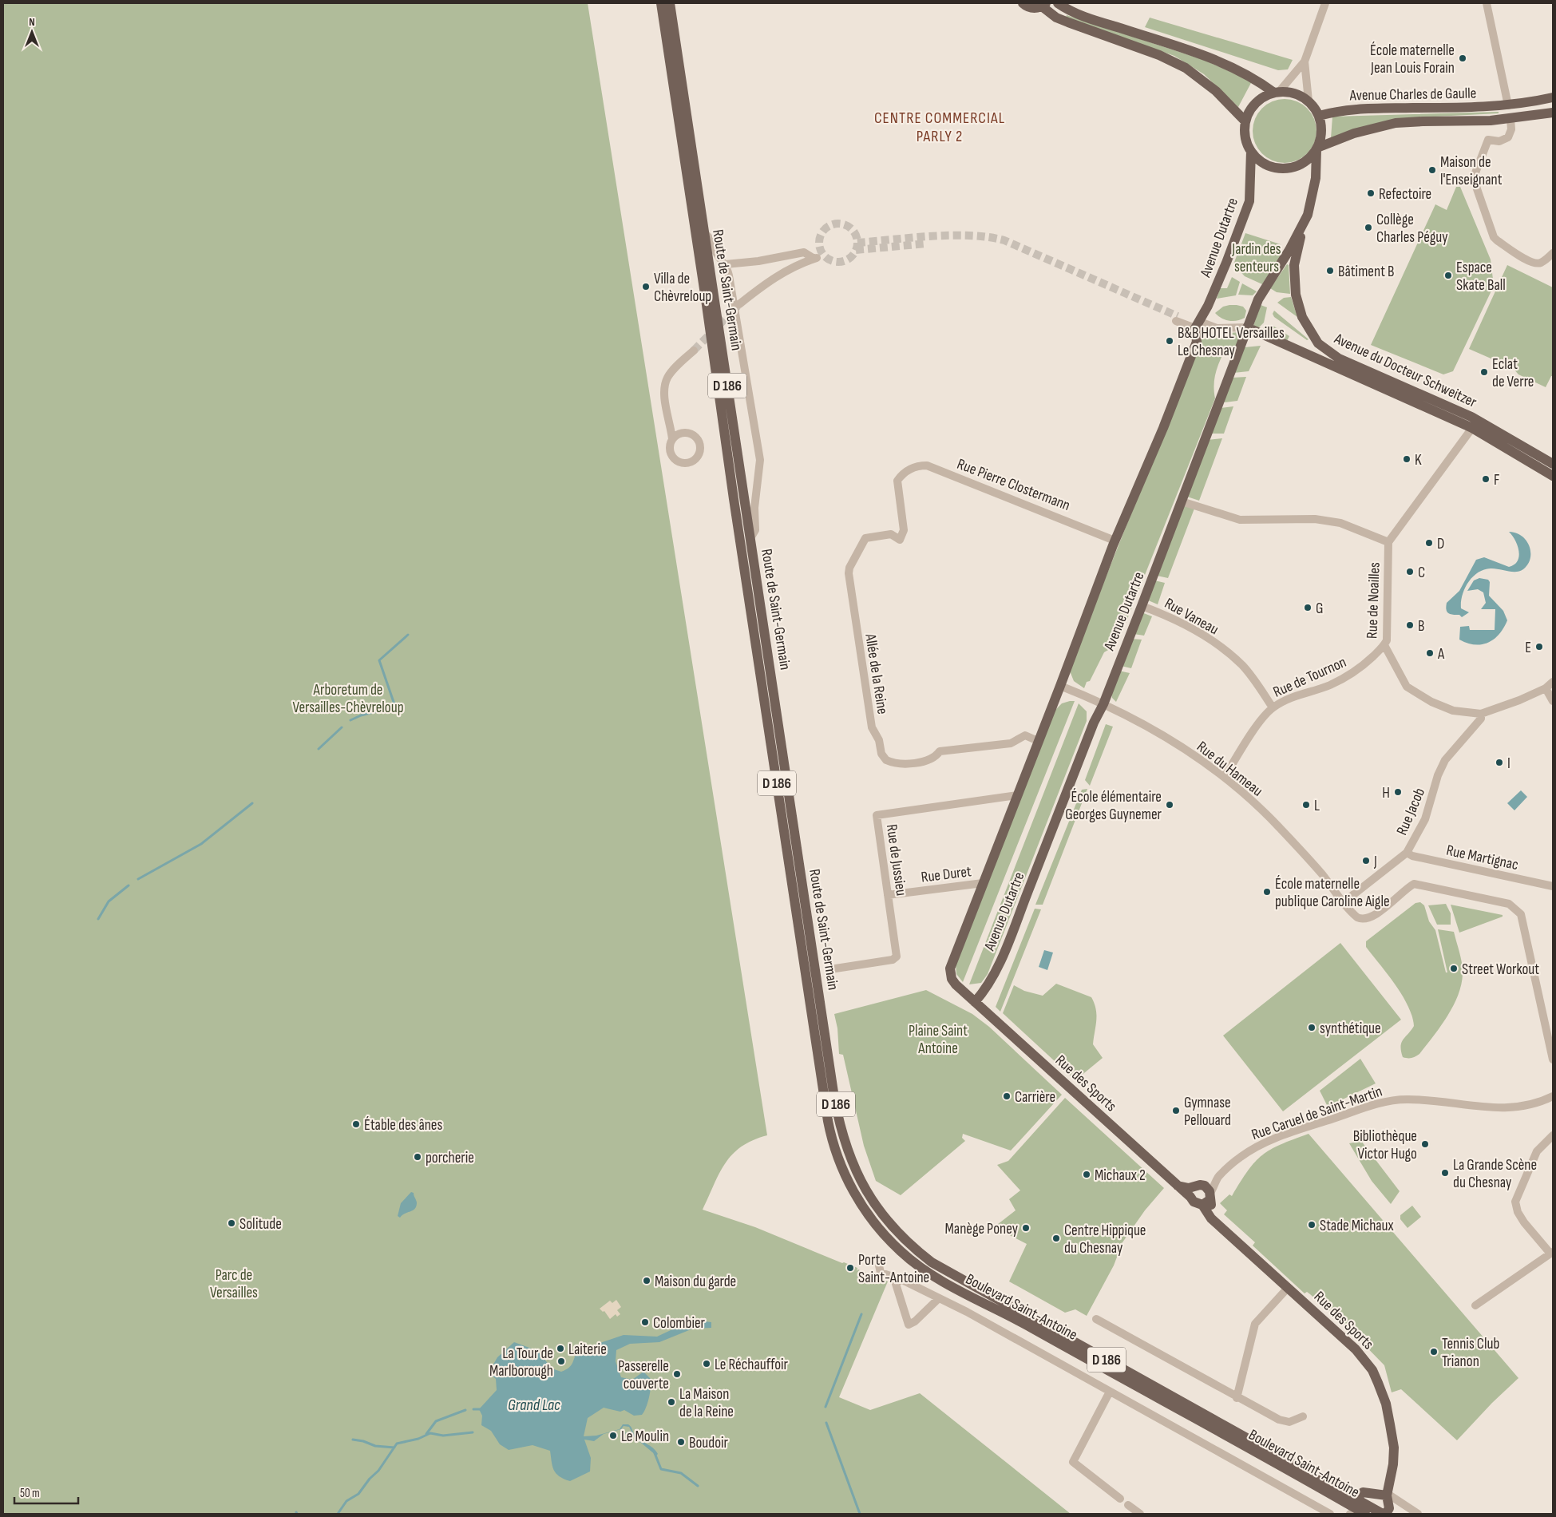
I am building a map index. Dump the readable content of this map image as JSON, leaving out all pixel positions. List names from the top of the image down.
{
  "streets": {
    "main road": [
      "Avenue Charles de Gaulle",
      "Avenue Dutartre",
      "Route de Saint-Germain",
      "Avenue du Docteur Schweitzer",
      "D 186",
      "Rue des Sports",
      "Boulevard Saint-Antoine"
    ],
    "street": [
      "Rue Pierre Clostermann",
      "Rue de Noailles",
      "Rue Vaneau",
      "Allée de la Reine",
      "Rue de Tournon",
      "Rue du Hameau",
      "Rue Jacob",
      "Rue Martignac",
      "Rue de Jussieu",
      "Rue Duret",
      "Rue Caruel de Saint-Martin"
    ]
  },
  "crossings": [
    ["Avenue Charles de Gaulle", "Avenue Dutartre"],
    ["Avenue Dutartre", "Avenue du Docteur Schweitzer"],
    ["Avenue Dutartre", "Rue Pierre Clostermann"],
    ["Avenue Dutartre", "Rue Vaneau"],
    ["Avenue Dutartre", "Allée de la Reine"],
    ["Avenue Dutartre", "Rue du Hameau"],
    ["Avenue Dutartre", "Rue de Jussieu"],
    ["Avenue Dutartre", "Rue Duret"],
    ["Avenue Dutartre", "Rue des Sports"],
    ["Route de Saint-Germain", "Boulevard Saint-Antoine"],
    ["Rue Pierre Clostermann", "Allée de la Reine"],
    ["Rue de Noailles", "Rue de Tournon"],
    ["Rue de Noailles", "Rue Jacob"],
    ["Rue Vaneau", "Rue de Tournon"],
    ["Rue de Tournon", "Rue du Hameau"],
    ["Rue du Hameau", "Rue Jacob"],
    ["Rue Jacob", "Rue Martignac"],
    ["Rue de Jussieu", "Rue Duret"],
    ["Rue des Sports", "Rue Caruel de Saint-Martin"]
  ],
  "districts": ["CENTRE COMMERCIAL PARLY 2"],
  "water": ["Grand Lac"],
  "parks": [
    "Jardin des senteurs",
    "Arboretum de Versailles-Chèvreloup",
    "Plaine Saint Antoine",
    "Parc de Versailles"
  ],
  "places": [
    "École maternelle Jean Louis Forain",
    "Maison de l'Enseignant",
    "Refectoire",
    "Collège Charles Péguy",
    "Bâtiment B",
    "Espace Skate Ball",
    "Villa de Chèvreloup",
    "B&B HOTEL Versailles Le Chesnay",
    "Eclat de Verre",
    "K",
    "F",
    "D",
    "C",
    "G",
    "B",
    "E",
    "A",
    "I",
    "H",
    "École élémentaire Georges Guynemer",
    "L",
    "J",
    "École maternelle publique Caroline Aigle",
    "Street Workout",
    "synthétique",
    "Carrière",
    "Gymnase Pellouard",
    "Étable des ânes",
    "Bibliothèque Victor Hugo",
    "porcherie",
    "La Grande Scène du Chesnay",
    "Michaux 2",
    "Solitude",
    "Stade Michaux",
    "Manège Poney",
    "Centre Hippique du Chesnay",
    "Porte Saint-Antoine",
    "Maison du garde",
    "Colombier",
    "Laiterie",
    "Tennis Club Trianon",
    "La Tour de Marlborough",
    "Le Réchauffoir",
    "Passerelle couverte",
    "La Maison de la Reine",
    "Le Moulin",
    "Boudoir"
  ],
  "scale_bar": "50 m",
  "north": "top"
}
